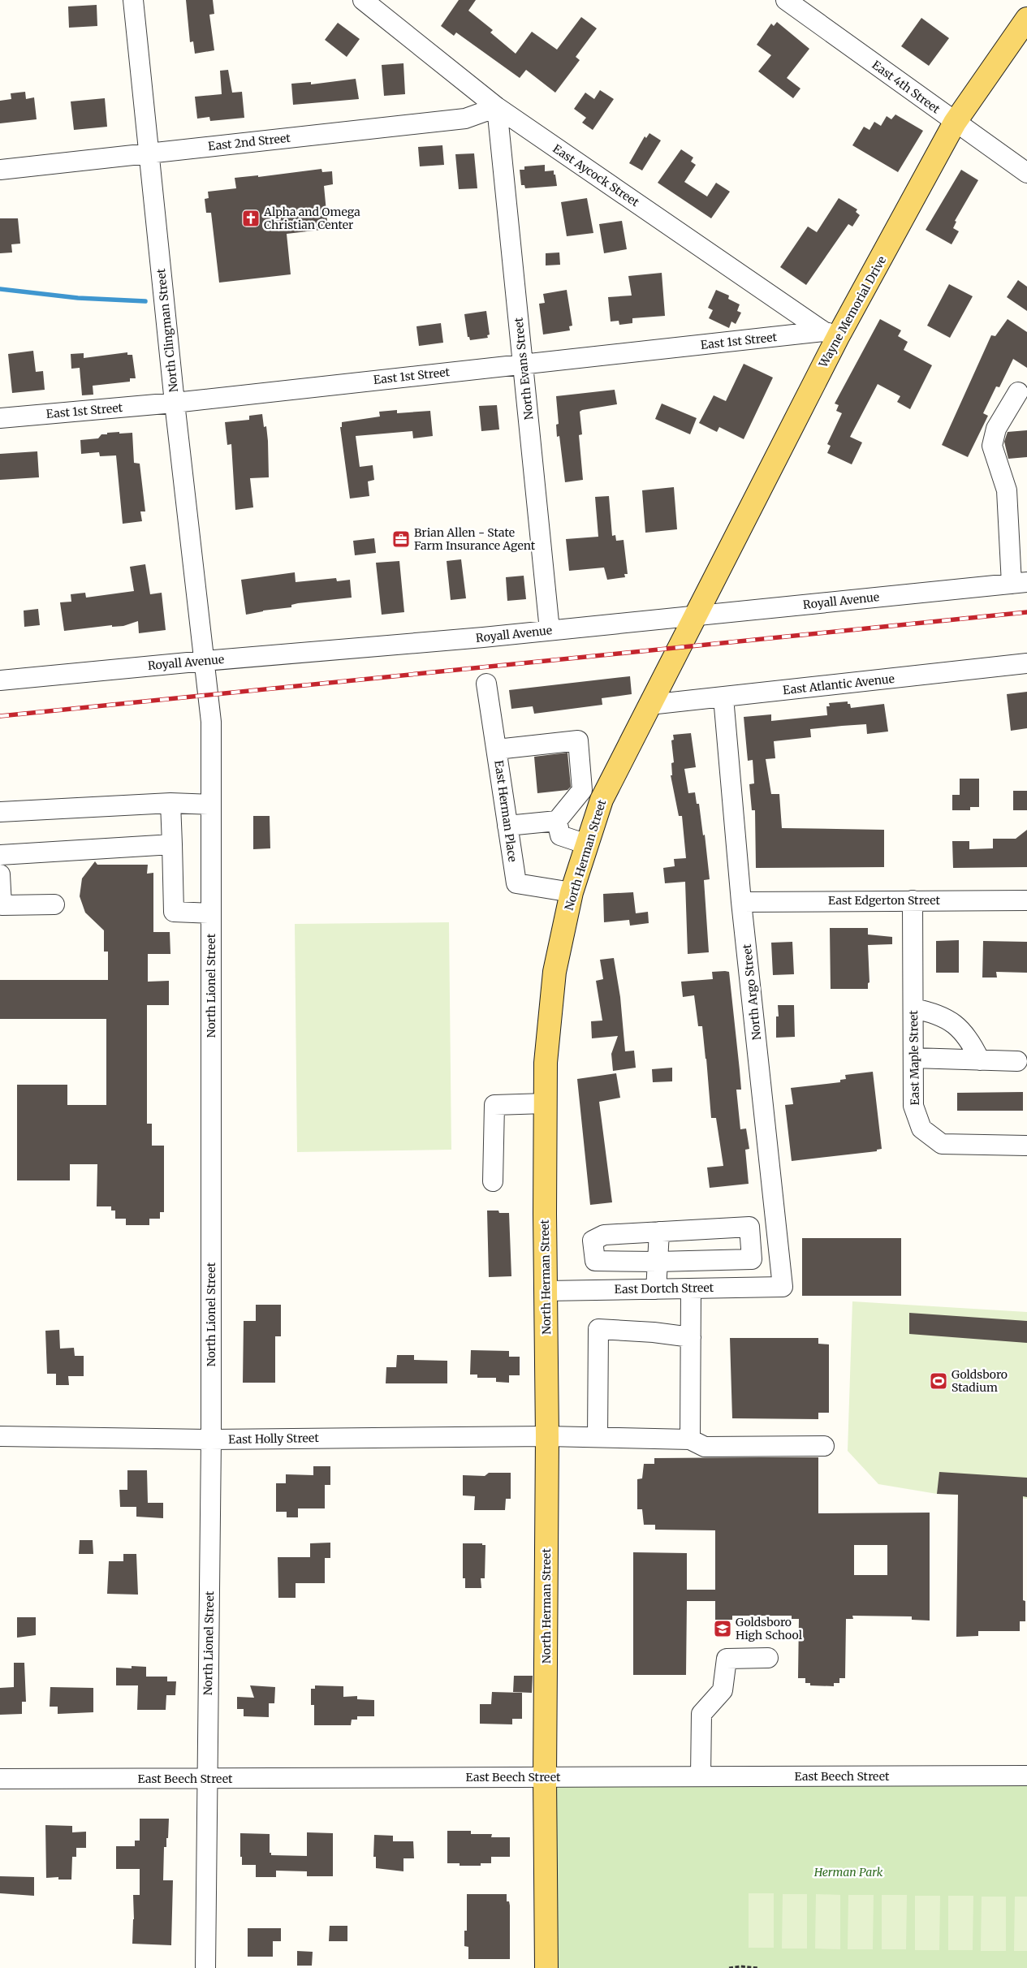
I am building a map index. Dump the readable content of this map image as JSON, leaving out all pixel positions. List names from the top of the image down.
{
  "streets": {
    "main road": ["Wayne Memorial Drive", "North Herman Street"],
    "street": [
      "East 4th Street",
      "East 2nd Street",
      "East Aycock Street",
      "North Clingman Street",
      "East 1st Street",
      "North Evans Street",
      "Royall Avenue",
      "East Atlantic Avenue",
      "East Herman Place",
      "East Edgerton Street",
      "North Lionel Street",
      "North Argo Street",
      "East Maple Street",
      "East Dortch Street",
      "East Holly Street",
      "East Beech Street"
    ]
  },
  "crossings": [
    ["East 4th Street", "Wayne Memorial Drive"],
    ["East 2nd Street", "East Aycock Street"],
    ["East 2nd Street", "North Clingman Street"],
    ["East 2nd Street", "North Evans Street"],
    ["East Aycock Street", "Wayne Memorial Drive"],
    ["East Aycock Street", "East 1st Street"],
    ["East Aycock Street", "North Evans Street"],
    ["Wayne Memorial Drive", "East 1st Street"],
    ["Wayne Memorial Drive", "Royall Avenue"],
    ["Wayne Memorial Drive", "North Herman Street"],
    ["North Clingman Street", "East 1st Street"],
    ["North Clingman Street", "Royall Avenue"],
    ["North Clingman Street", "North Lionel Street"],
    ["East 1st Street", "North Evans Street"],
    ["North Evans Street", "Royall Avenue"],
    ["Royall Avenue", "North Herman Street"],
    ["Royall Avenue", "North Lionel Street"],
    ["East Atlantic Avenue", "North Herman Street"],
    ["East Atlantic Avenue", "North Argo Street"],
    ["East Herman Place", "North Herman Street"],
    ["North Herman Street", "East Dortch Street"],
    ["North Herman Street", "East Holly Street"],
    ["North Herman Street", "East Beech Street"],
    ["East Edgerton Street", "North Argo Street"],
    ["East Edgerton Street", "East Maple Street"],
    ["North Lionel Street", "East Holly Street"],
    ["North Lionel Street", "East Beech Street"],
    ["North Argo Street", "East Dortch Street"]
  ],
  "parks": ["Herman Park"],
  "places": {
    "church": ["Alpha and Omega Christian Center"],
    "office": ["Brian Allen - State Farm Insurance Agent"],
    "sports": ["Goldsboro Stadium"],
    "school or university": ["Goldsboro High School"]
  }
}
